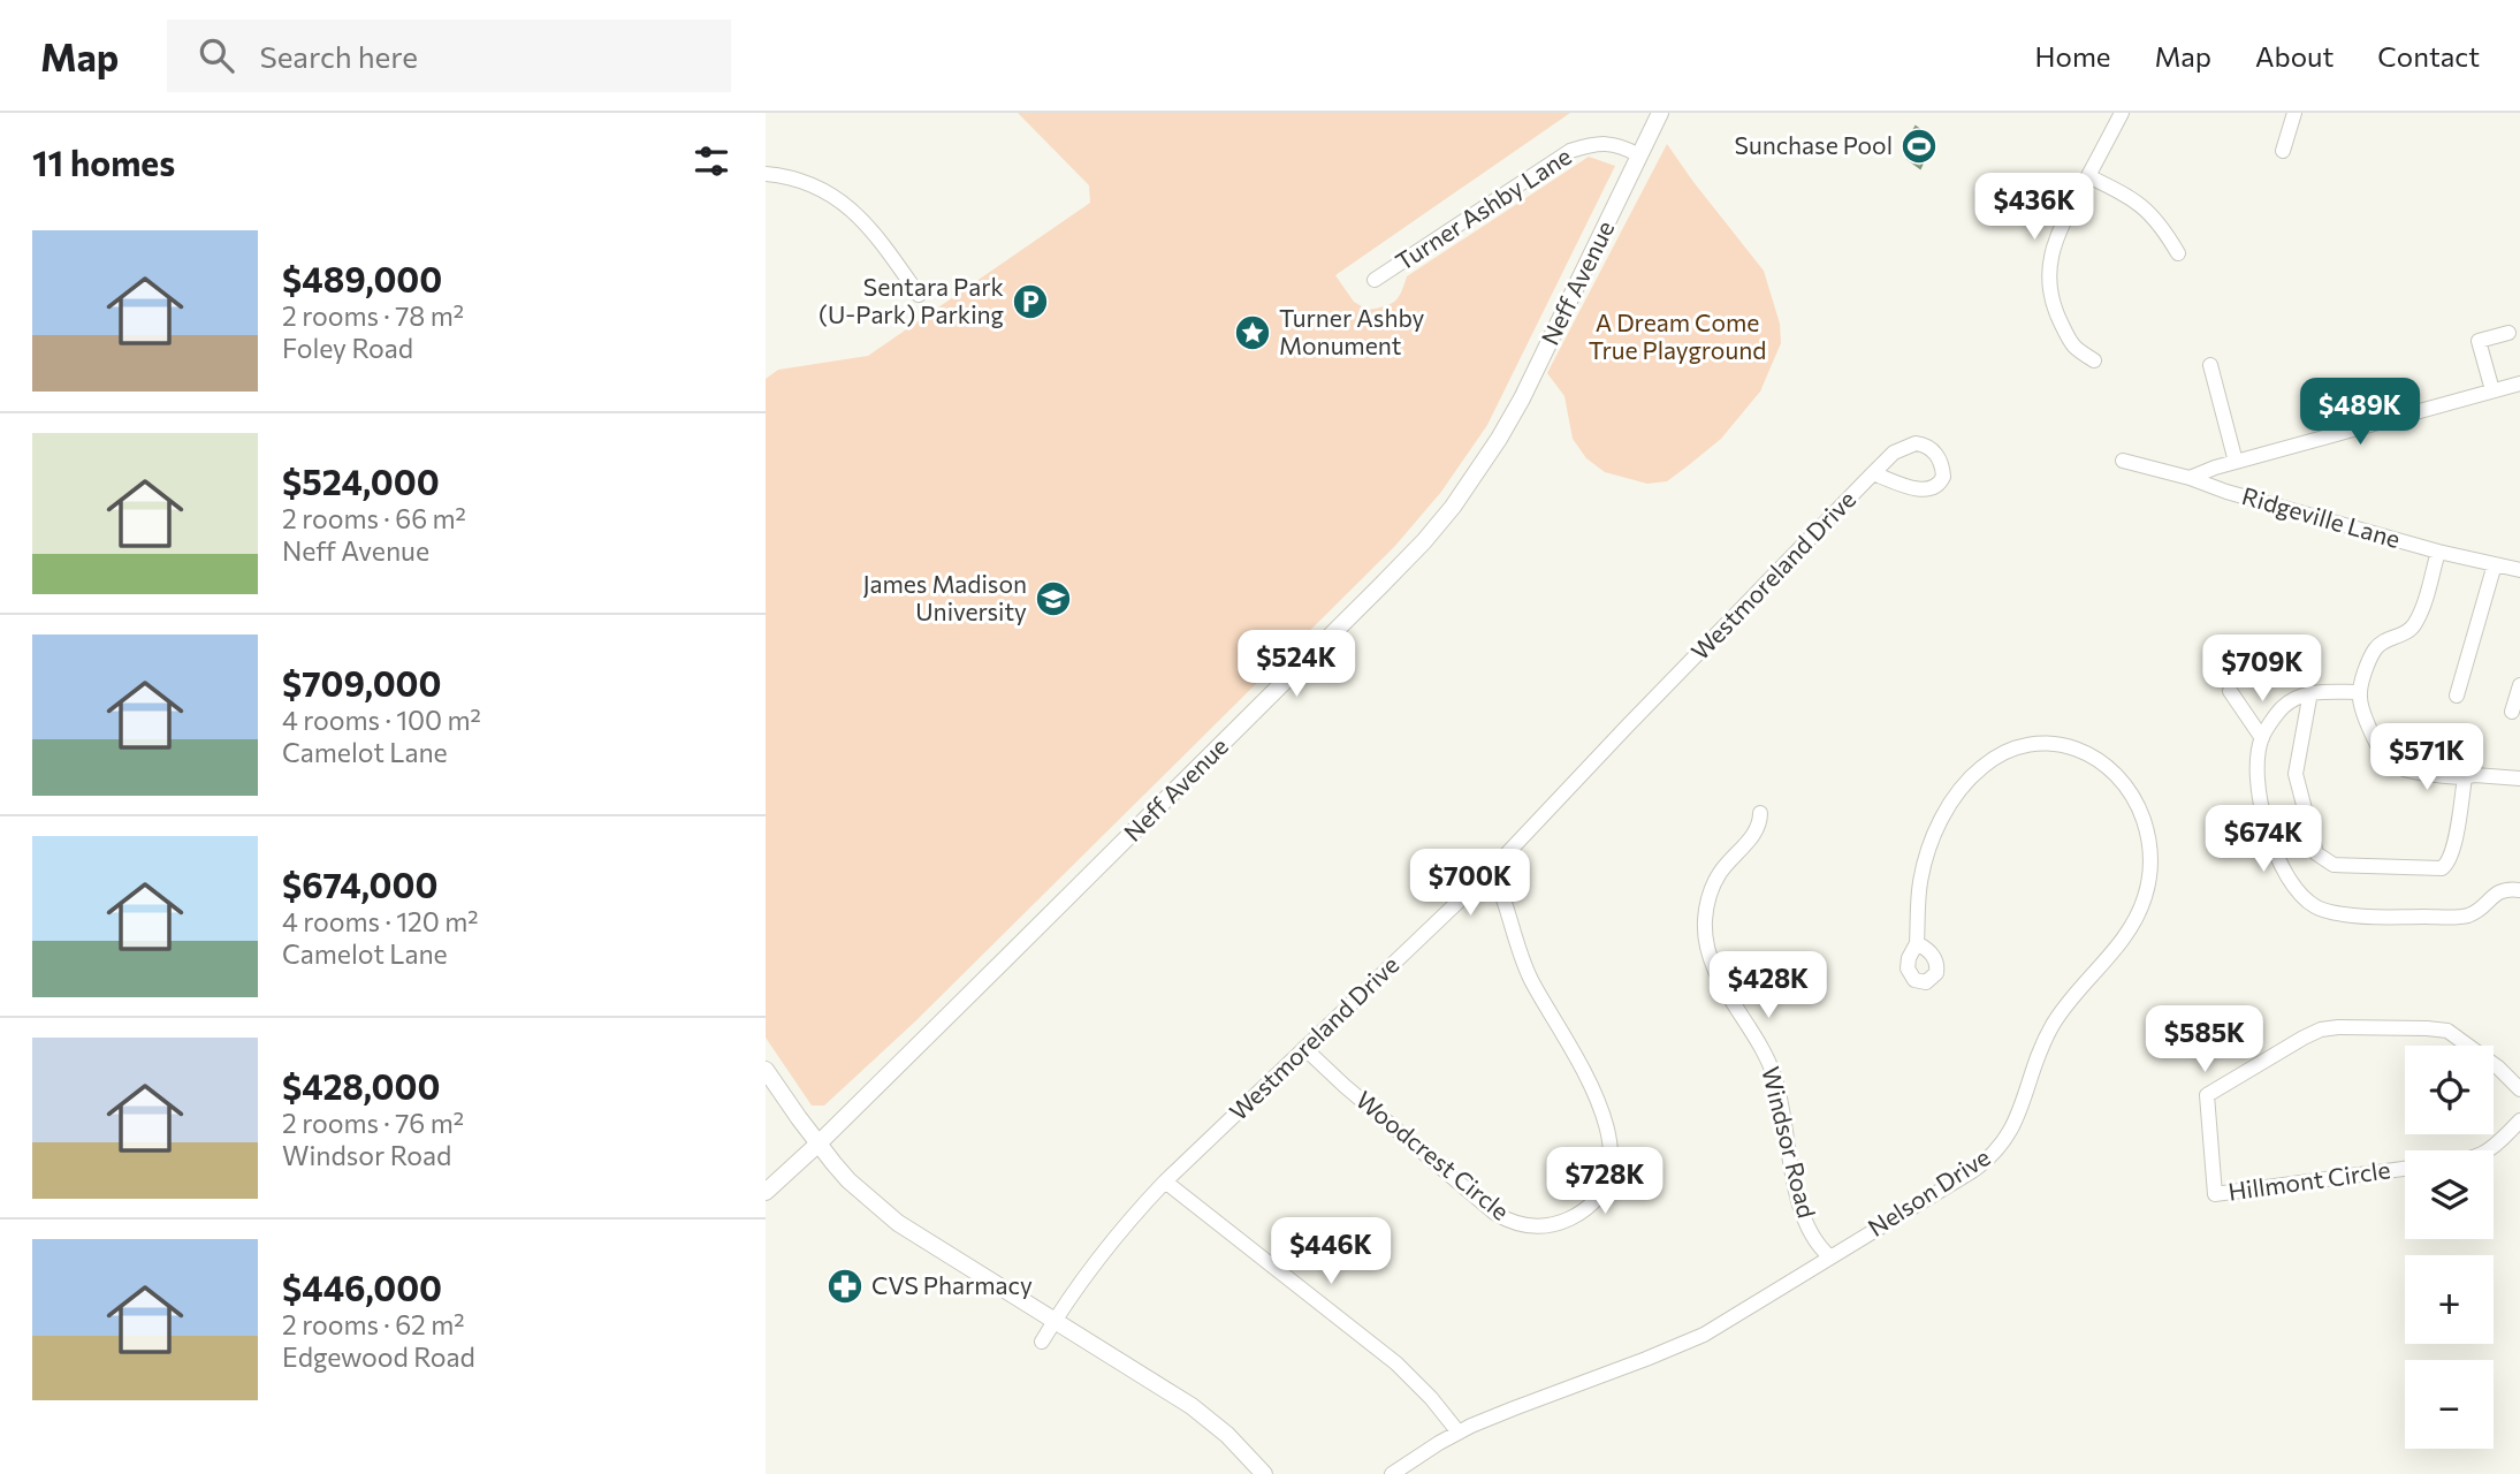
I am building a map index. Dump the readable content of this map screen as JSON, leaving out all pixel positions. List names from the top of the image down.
{
  "streets": {
    "main road": ["Neff Avenue"],
    "street": [
      "Turner Ashby Lane",
      "Ridgeville Lane",
      "Westmoreland Drive",
      "Windsor Road",
      "Woodcrest Circle",
      "Hillmont Circle",
      "Nelson Drive"
    ]
  },
  "crossings": [
    ["Turner Ashby Lane", "Neff Avenue"],
    ["Westmoreland Drive", "Woodcrest Circle"],
    ["Windsor Road", "Nelson Drive"]
  ],
  "parks": ["A Dream Come True Playground"],
  "places": {
    "sports": ["Sunchase Pool"],
    "parking": ["Sentara Park (U-Park) Parking"],
    "place": ["Turner Ashby Monument"],
    "school or university": ["James Madison University"],
    "pharmacy": ["CVS Pharmacy"]
  },
  "page": {
    "header": "Map",
    "search": "Search here",
    "nav": [
      "Home",
      "Map",
      "About",
      "Contact"
    ],
    "heading": "11 homes",
    "price": [
      "$436K",
      "$489K",
      "$524K",
      "$709K",
      "$571K",
      "$674K",
      "$700K",
      "$428K",
      "$585K",
      "$728K",
      "$446K"
    ],
    "list": [
      {
        "name": "$489,000",
        "note": "2 rooms · 78 m² · Foley Road"
      },
      {
        "name": "$524,000",
        "note": "2 rooms · 66 m² · Neff Avenue"
      },
      {
        "name": "$709,000",
        "note": "4 rooms · 100 m² · Camelot Lane"
      },
      {
        "name": "$674,000",
        "note": "4 rooms · 120 m² · Camelot Lane"
      },
      {
        "name": "$428,000",
        "note": "2 rooms · 76 m² · Windsor Road"
      },
      {
        "name": "$446,000",
        "note": "2 rooms · 62 m² · Edgewood Road"
      }
    ],
    "map_buttons": ["+", "−"]
  }
}
